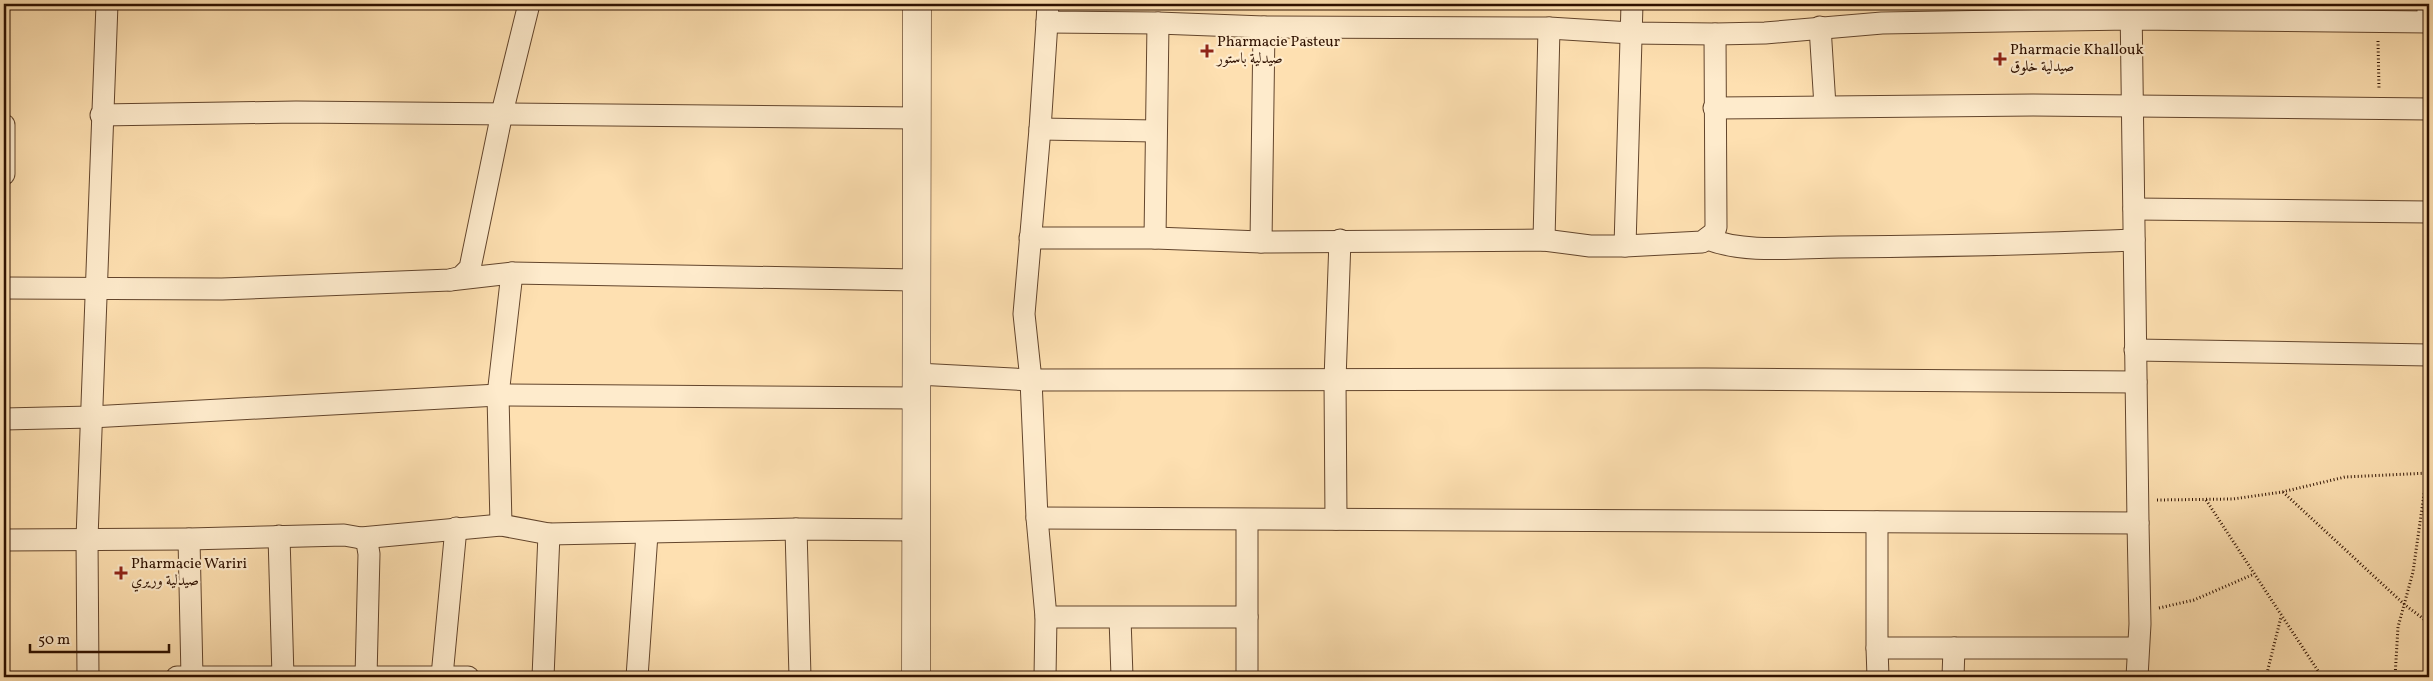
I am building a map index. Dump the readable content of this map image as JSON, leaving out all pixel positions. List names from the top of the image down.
{
  "places": {
    "health": ["Pharmacie Pasteur صيدلية باستور", "Pharmacie Khallouk صيدلية خلوق", "Pharmacie Wariri صيدلية وريري"]
  },
  "scale_bar": "50 m"
}
